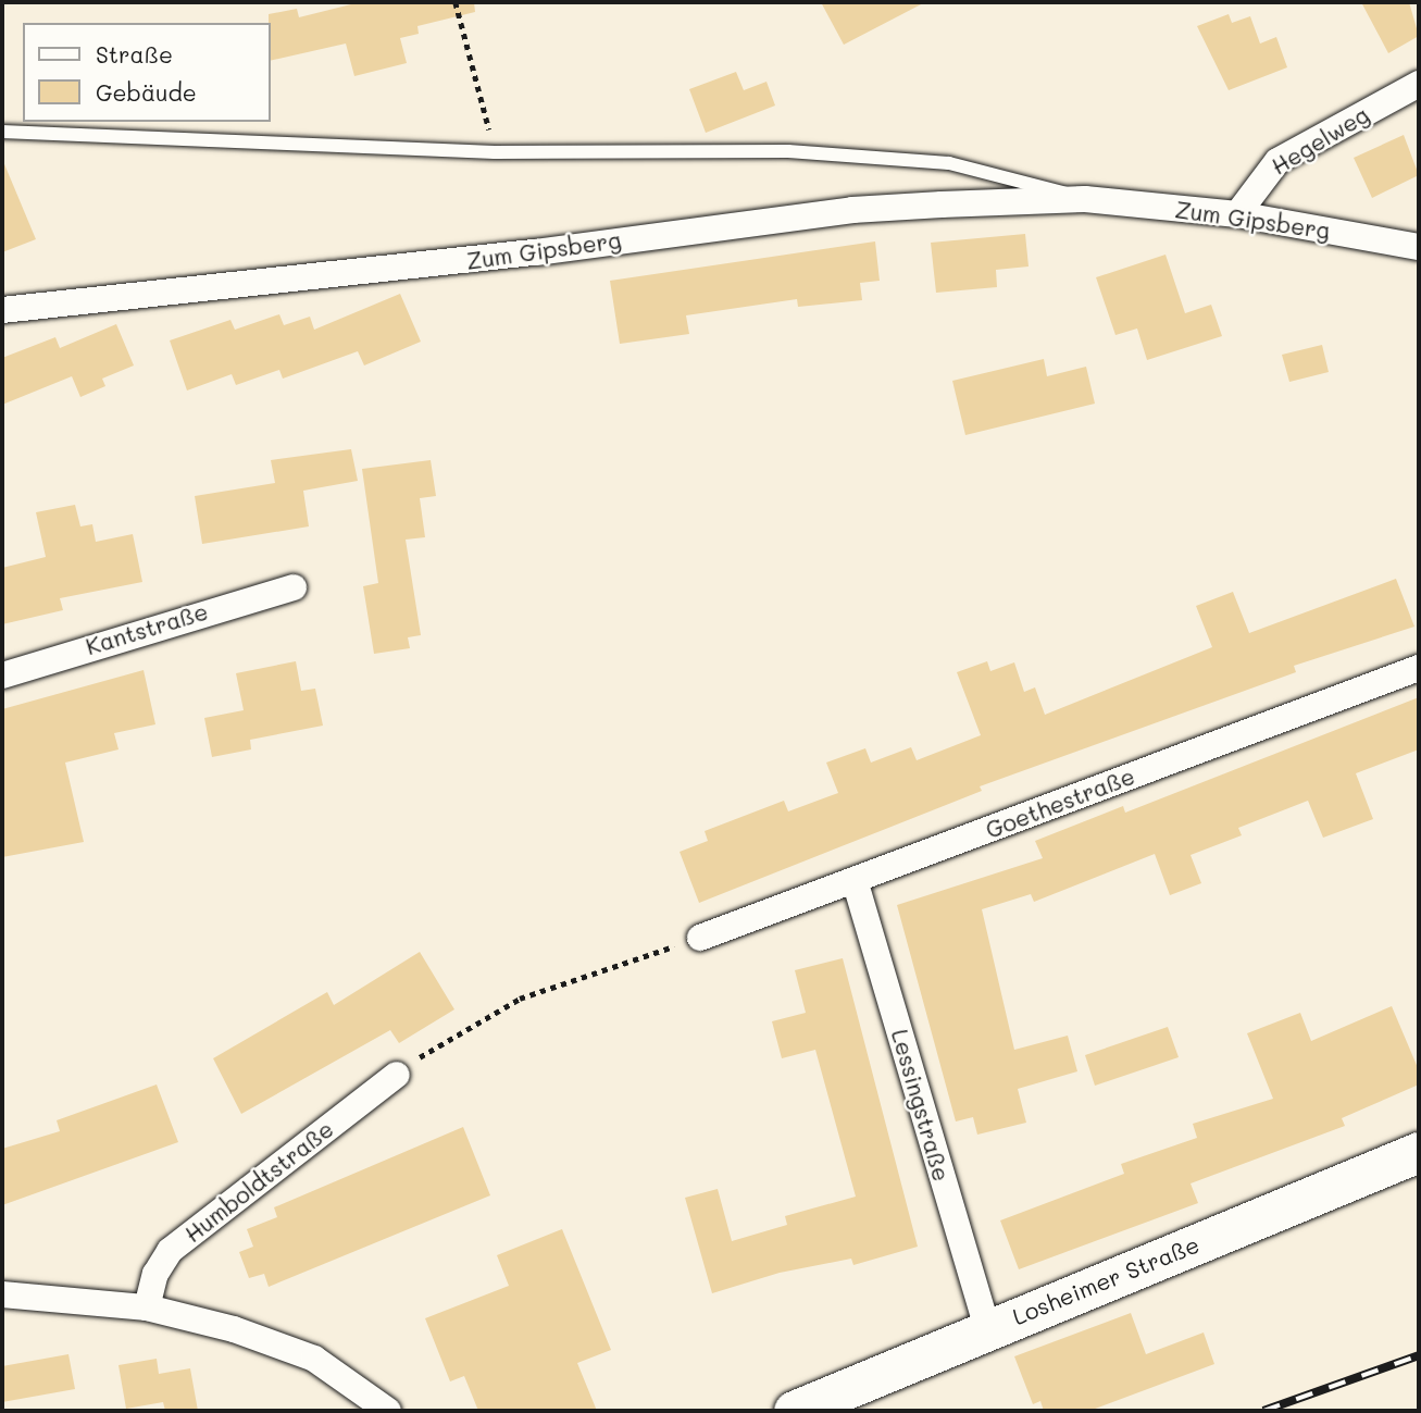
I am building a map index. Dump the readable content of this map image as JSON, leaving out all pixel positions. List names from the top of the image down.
{
  "streets": {
    "main road": ["Losheimer Straße"],
    "street": [
      "Hegelweg",
      "Zum Gipsberg",
      "Kantstraße",
      "Goethestraße",
      "Lessingstraße",
      "Humboldtstraße"
    ]
  },
  "crossings": [
    ["Hegelweg", "Zum Gipsberg"],
    ["Goethestraße", "Lessingstraße"],
    ["Lessingstraße", "Losheimer Straße"]
  ],
  "legend": ["Straße", "Gebäude"]
}
